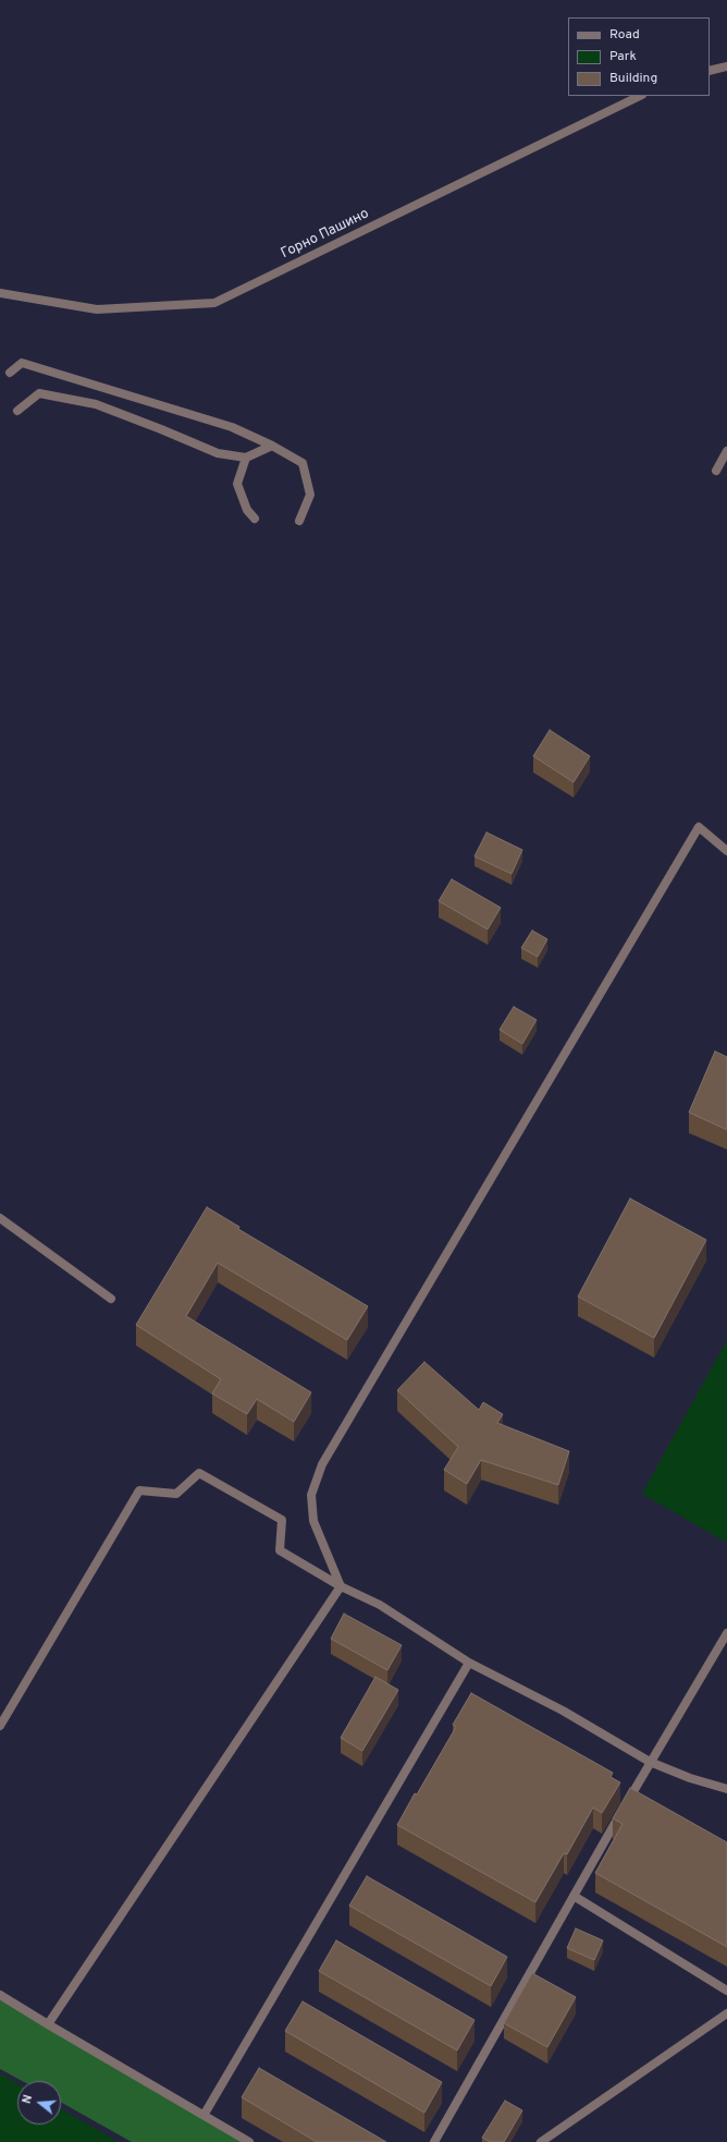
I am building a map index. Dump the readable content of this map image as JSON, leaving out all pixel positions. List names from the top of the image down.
{
  "streets": {
    "street": ["Горно Пашино"]
  },
  "legend": ["Road", "Park", "Building"],
  "north": "left"
}
